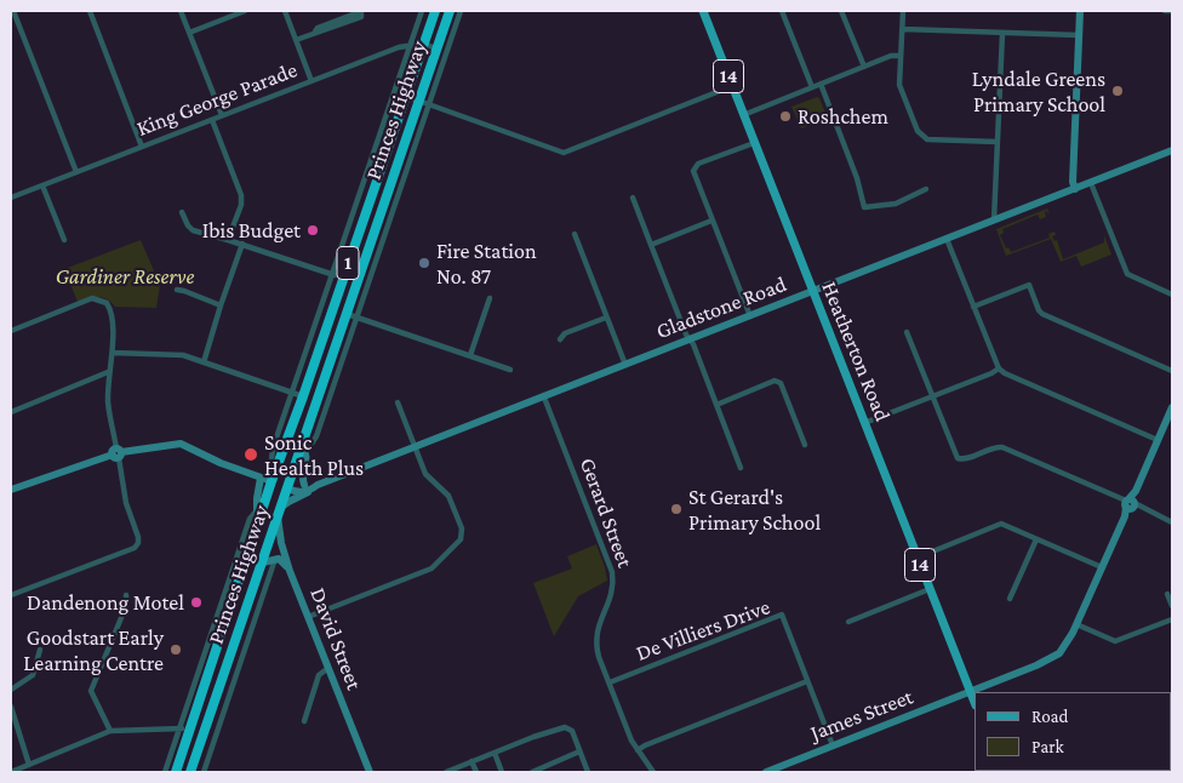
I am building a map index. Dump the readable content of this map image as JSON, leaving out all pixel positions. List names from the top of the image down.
{
  "streets": {
    "highway": ["Princes Highway", "1"],
    "main road": [
      "14",
      "Gladstone Road",
      "Heatherton Road",
      "David Street",
      "James Street"
    ],
    "street": ["King George Parade", "Gerard Street", "De Villiers Drive"]
  },
  "crossings": [
    ["King George Parade", "Princes Highway"],
    ["Princes Highway", "Gladstone Road"],
    ["Princes Highway", "David Street"],
    ["Gladstone Road", "Heatherton Road"],
    ["Gladstone Road", "Gerard Street"],
    ["Heatherton Road", "James Street"],
    ["Gerard Street", "De Villiers Drive"],
    ["De Villiers Drive", "James Street"]
  ],
  "parks": ["Gardiner Reserve"],
  "places": [
    "Lyndale Greens Primary School",
    "Roshchem",
    "Ibis Budget",
    "Fire Station No. 87",
    "Sonic Health Plus",
    "St Gerard's Primary School",
    "Dandenong Motel",
    "Goodstart Early Learning Centre"
  ],
  "legend": ["Road", "Park"]
}
